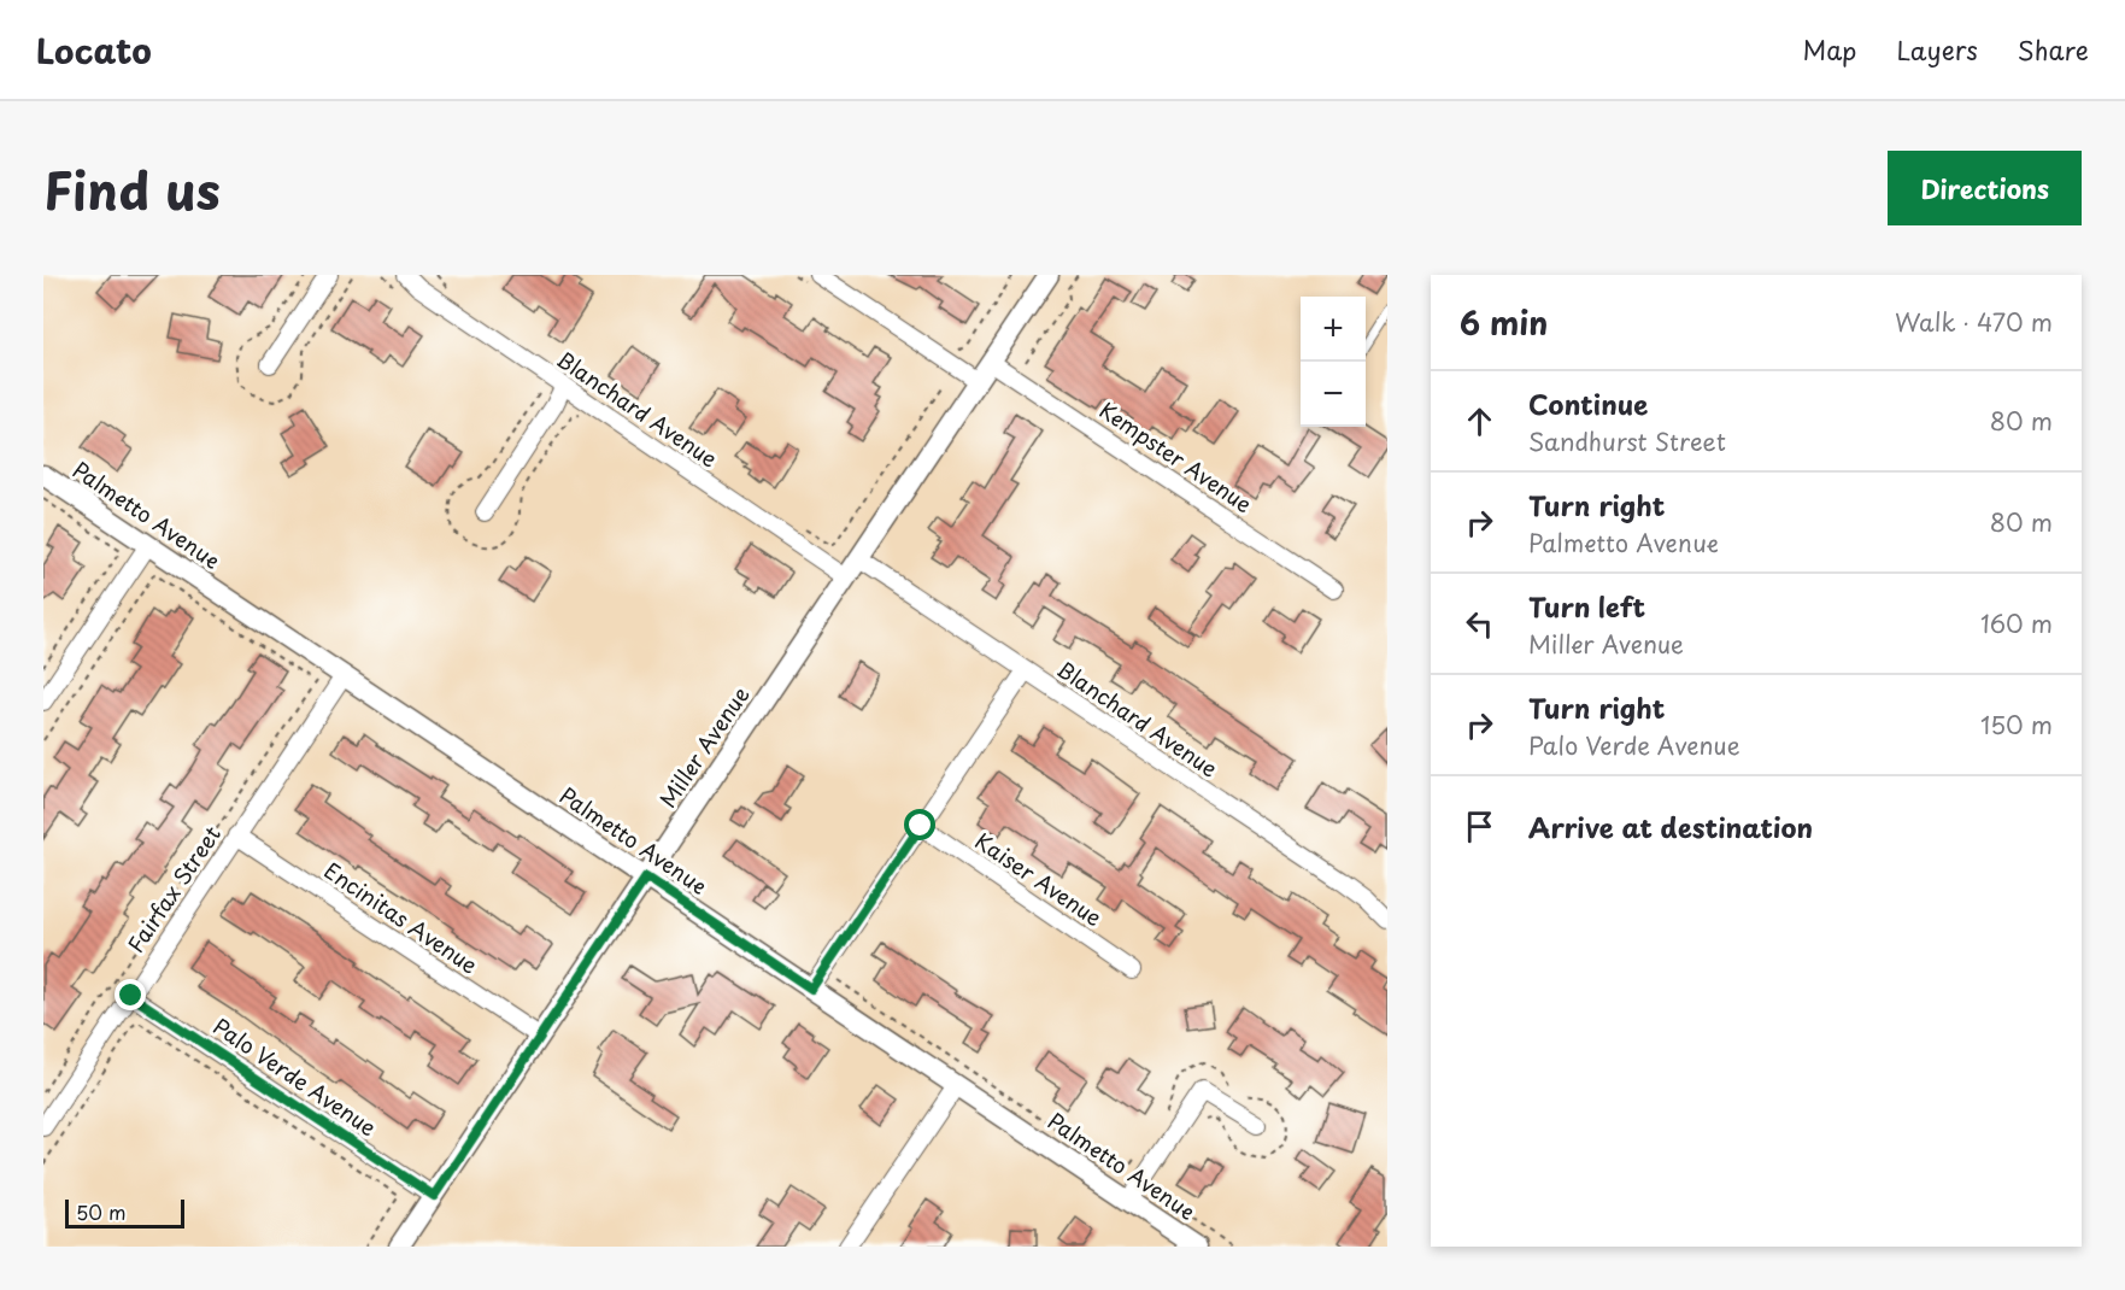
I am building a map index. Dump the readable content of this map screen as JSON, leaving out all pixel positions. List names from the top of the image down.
{
  "streets": {
    "street": [
      "Blanchard Avenue",
      "Kempster Avenue",
      "Palmetto Avenue",
      "Miller Avenue",
      "Kaiser Avenue",
      "Fairfax Street",
      "Encinitas Avenue",
      "Palo Verde Avenue"
    ]
  },
  "crossings": [
    ["Blanchard Avenue", "Miller Avenue"],
    ["Kempster Avenue", "Miller Avenue"],
    ["Palmetto Avenue", "Miller Avenue"],
    ["Palmetto Avenue", "Fairfax Street"],
    ["Miller Avenue", "Encinitas Avenue"],
    ["Miller Avenue", "Palo Verde Avenue"],
    ["Fairfax Street", "Encinitas Avenue"],
    ["Fairfax Street", "Palo Verde Avenue"]
  ],
  "scale_bar": "50 m",
  "page": {
    "header": "Locato",
    "nav": ["Map", "Layers", "Share"],
    "title": "Find us",
    "buttons": "Directions",
    "heading": ["6 min", "Walk · 470 m"],
    "map_buttons": ["+", "−"],
    "list": [
      ["Continue", "Sandhurst Street", "80 m"],
      ["Turn right", "Palmetto Avenue", "80 m"],
      ["Turn left", "Miller Avenue", "160 m"],
      ["Turn right", "Palo Verde Avenue", "150 m"],
      "Arrive at destination"
    ],
    "scale": "50 m"
  }
}
